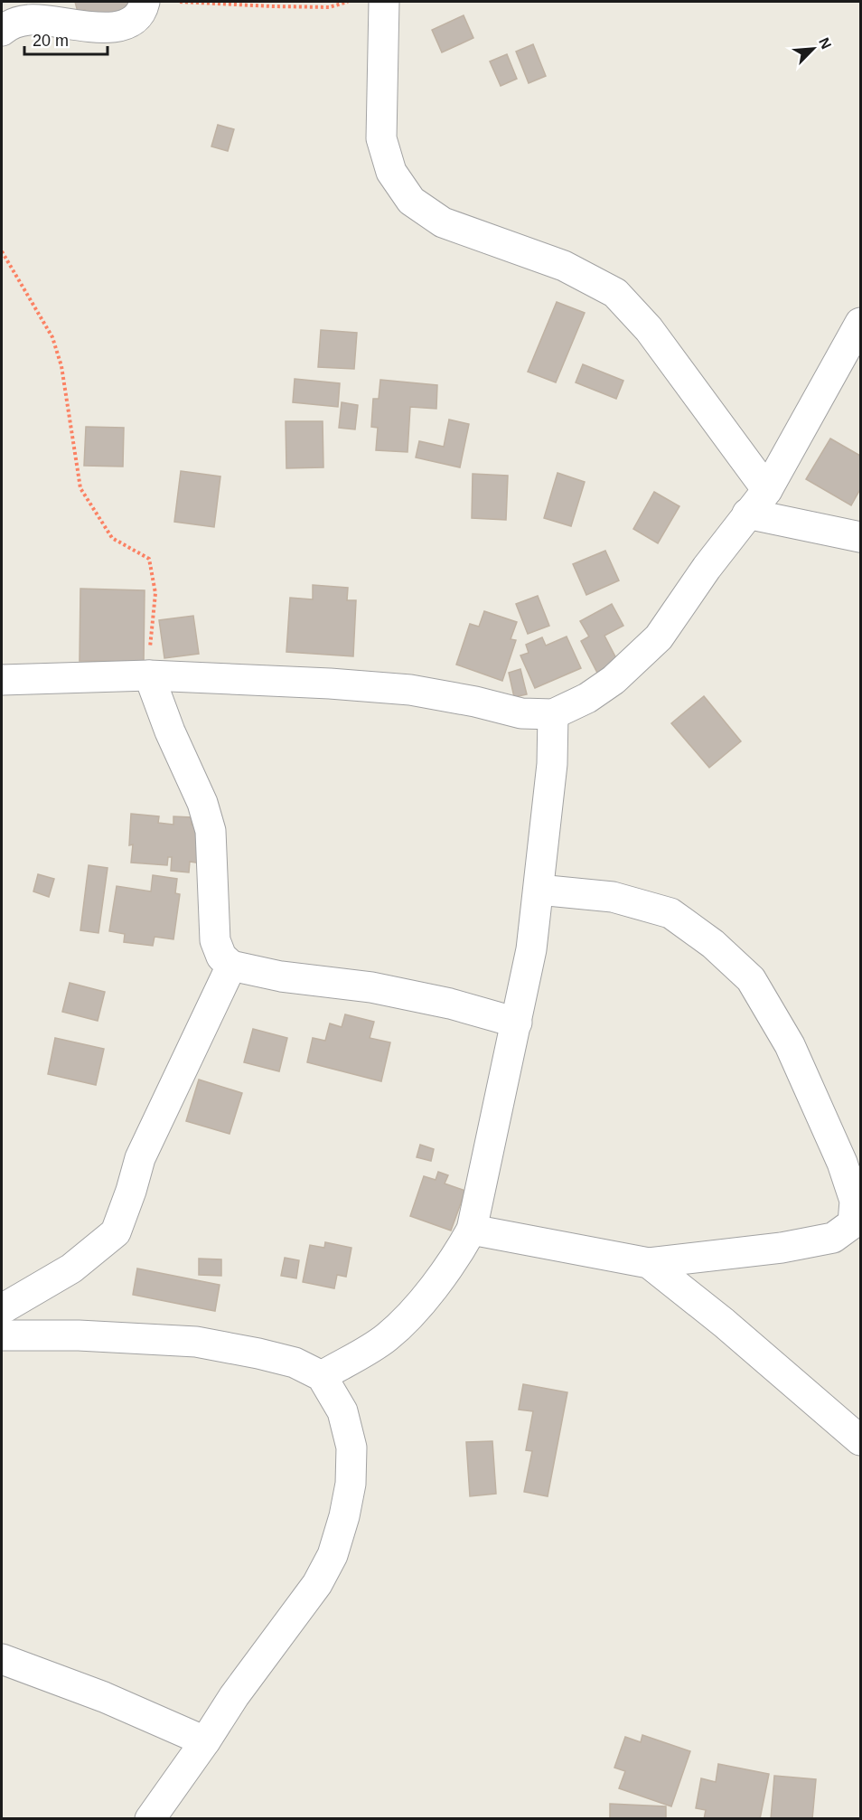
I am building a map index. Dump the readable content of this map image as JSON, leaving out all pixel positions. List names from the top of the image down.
{
  "scale_bar": "20 m",
  "north": "top right"
}
